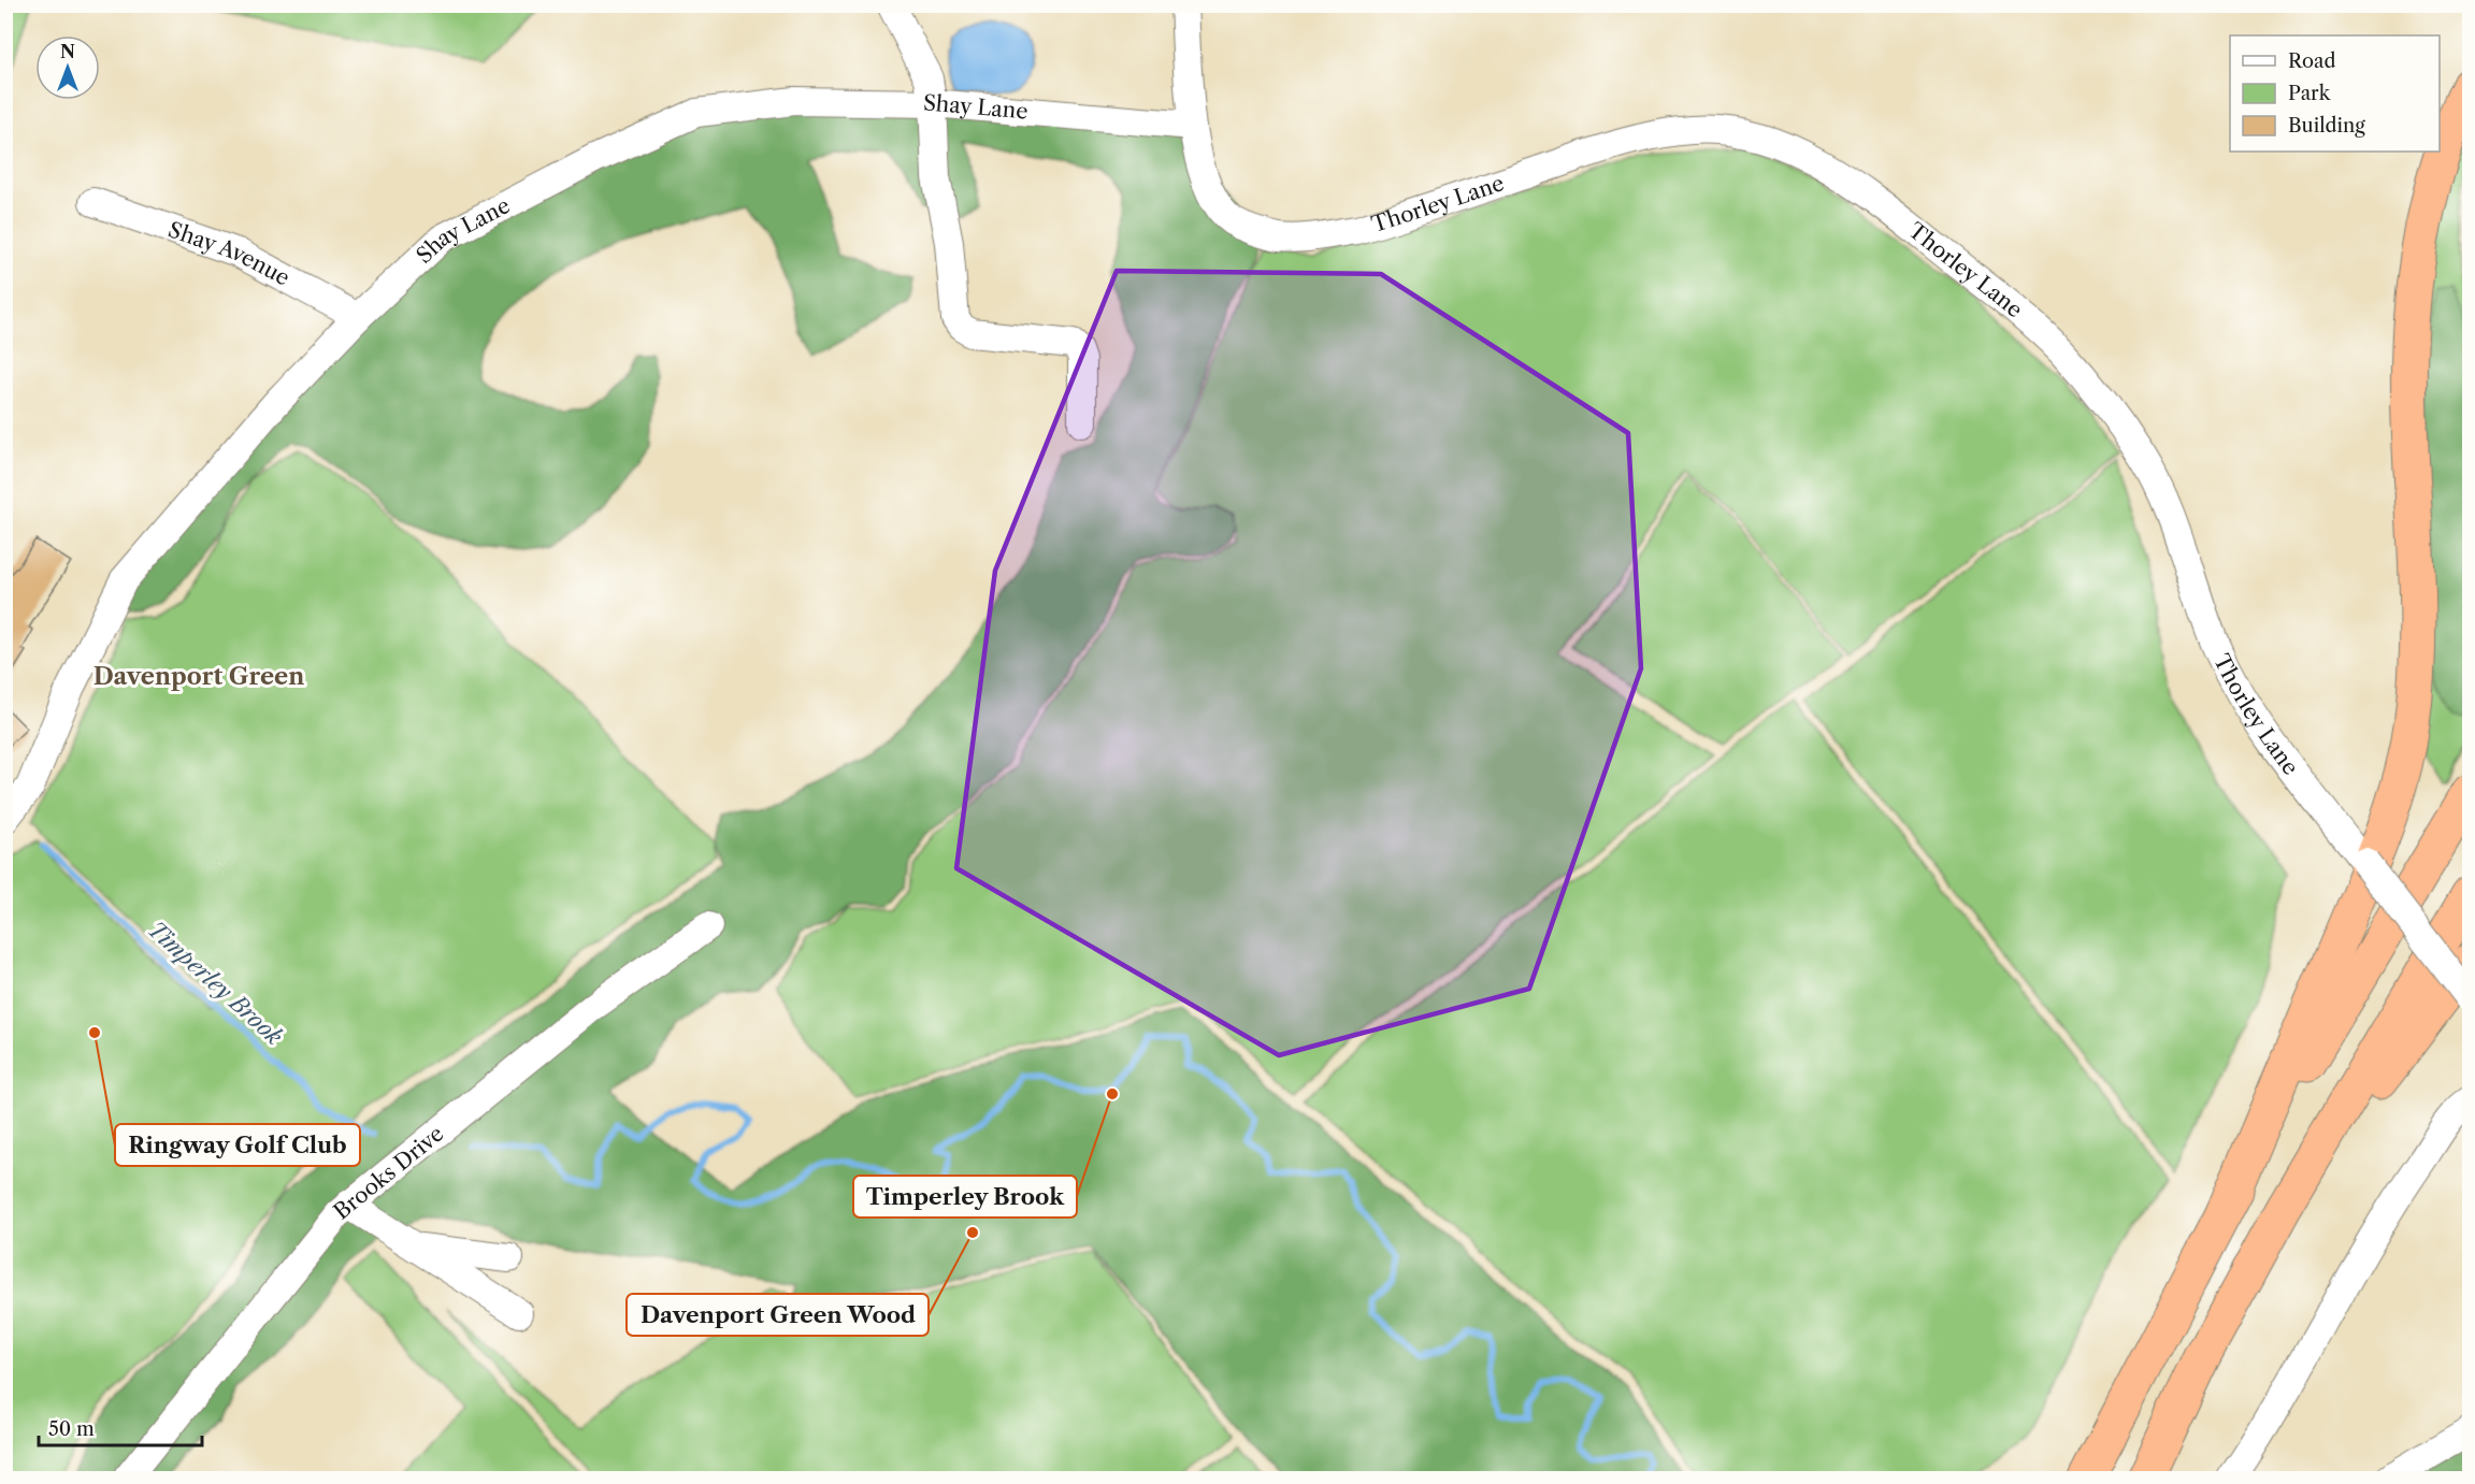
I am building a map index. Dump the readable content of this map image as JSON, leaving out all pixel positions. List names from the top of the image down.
{
  "streets": {
    "street": [
      "Shay Lane",
      "Thorley Lane",
      "Shay Avenue",
      "Brooks Drive"
    ]
  },
  "crossings": [
    ["Shay Lane", "Thorley Lane"],
    ["Shay Lane", "Shay Avenue"]
  ],
  "districts": ["Davenport Green"],
  "water": ["Timperley Brook"],
  "places": ["Ringway Golf Club", "Timperley Brook", "Davenport Green Wood"],
  "legend": ["Road", "Park", "Building"],
  "scale_bar": "50 m",
  "north": "top"
}
